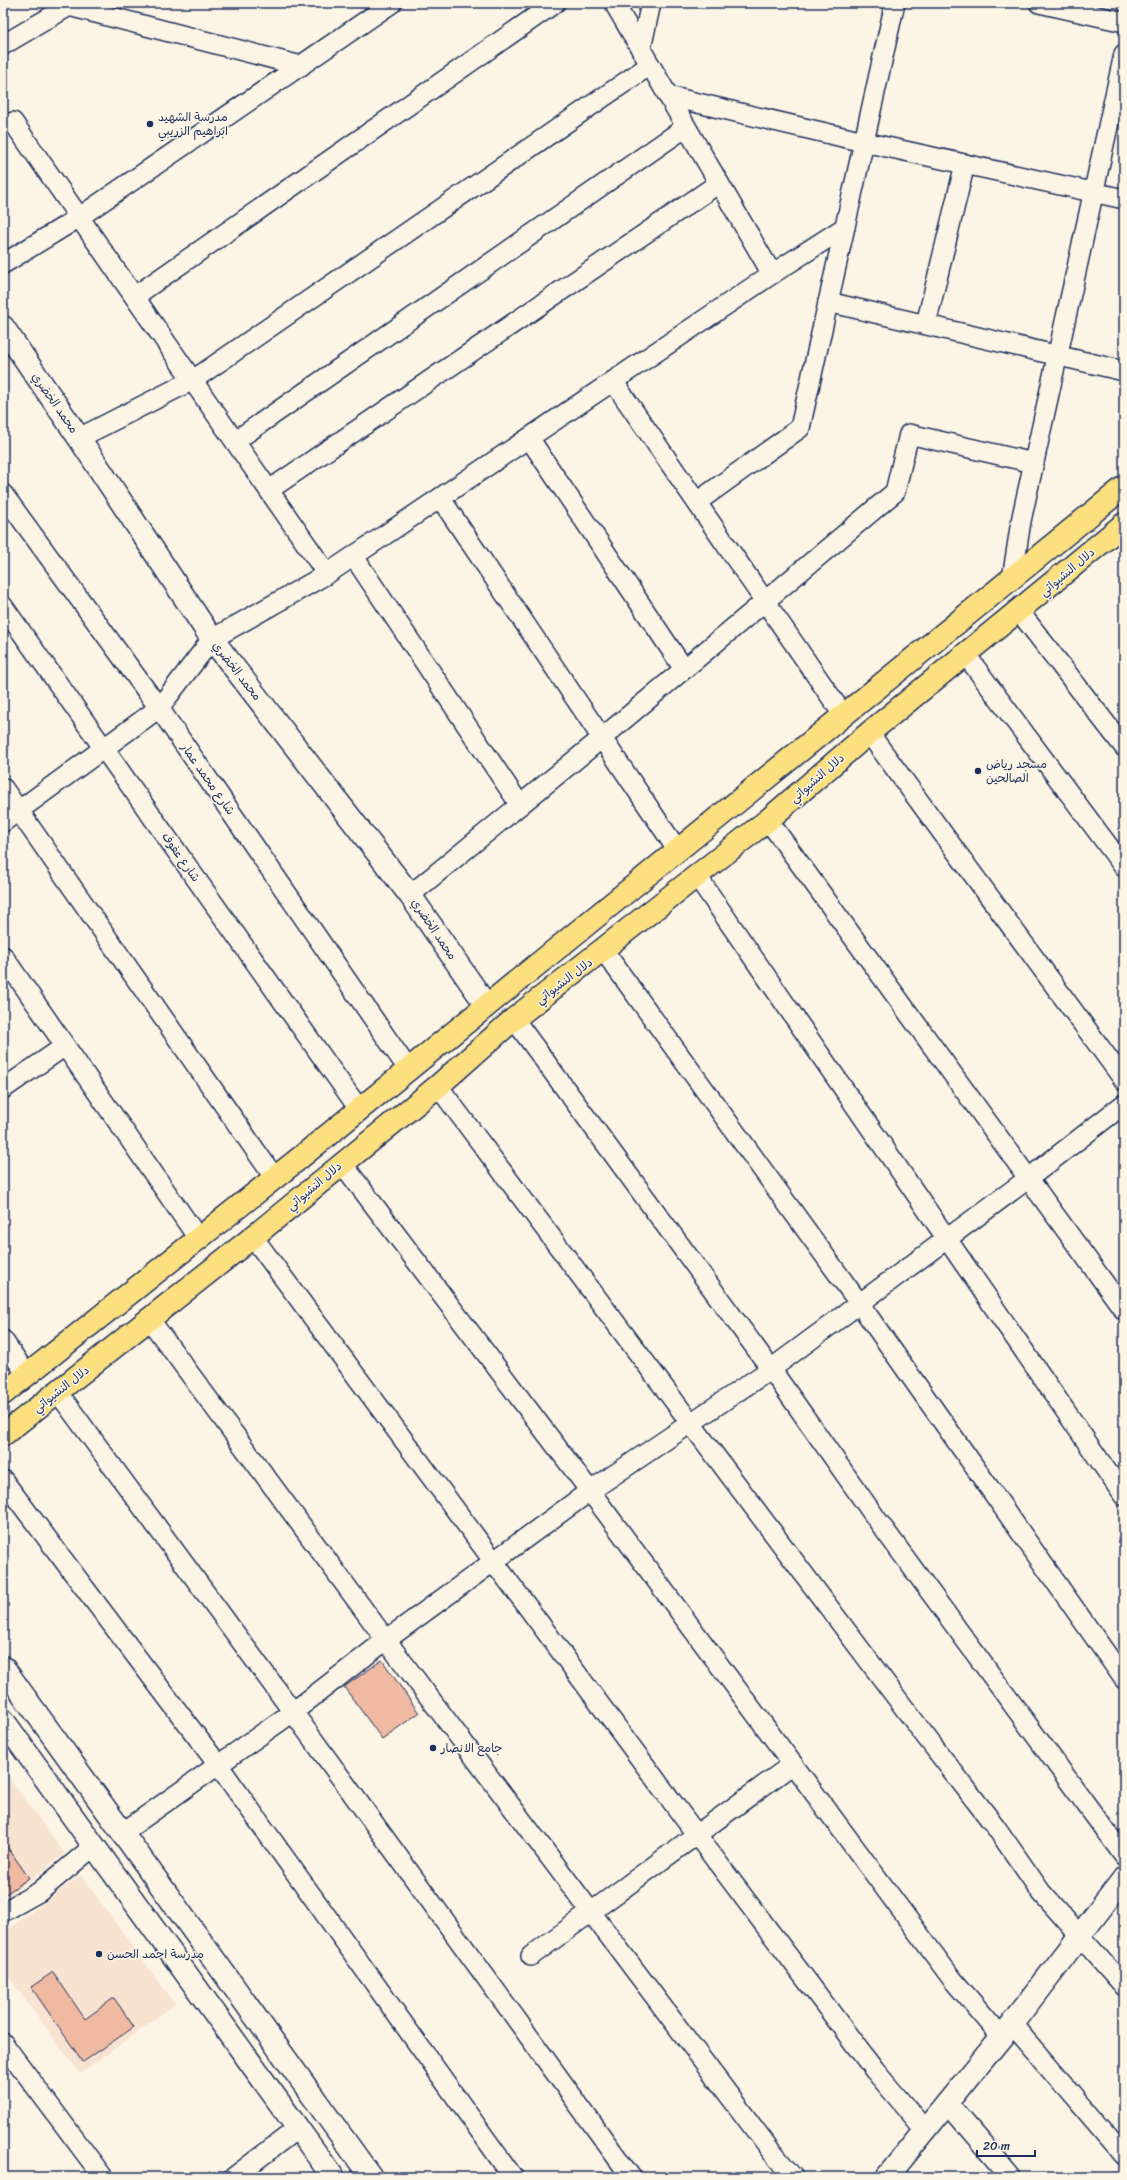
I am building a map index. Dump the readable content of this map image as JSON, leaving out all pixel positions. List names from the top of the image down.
{
  "streets": {
    "main road": ["دلال النشيواتي"],
    "street": ["محمد الخضري", "شارع محمد عمار", "شارع عفوف"]
  },
  "places": [
    "مدرسة الشهيد ابراهيم الزريبي",
    "مسجد رياض الصالحين",
    "جامع الانصار",
    "مدرسة احمد الحسن"
  ],
  "scale_bar": "20 m"
}
